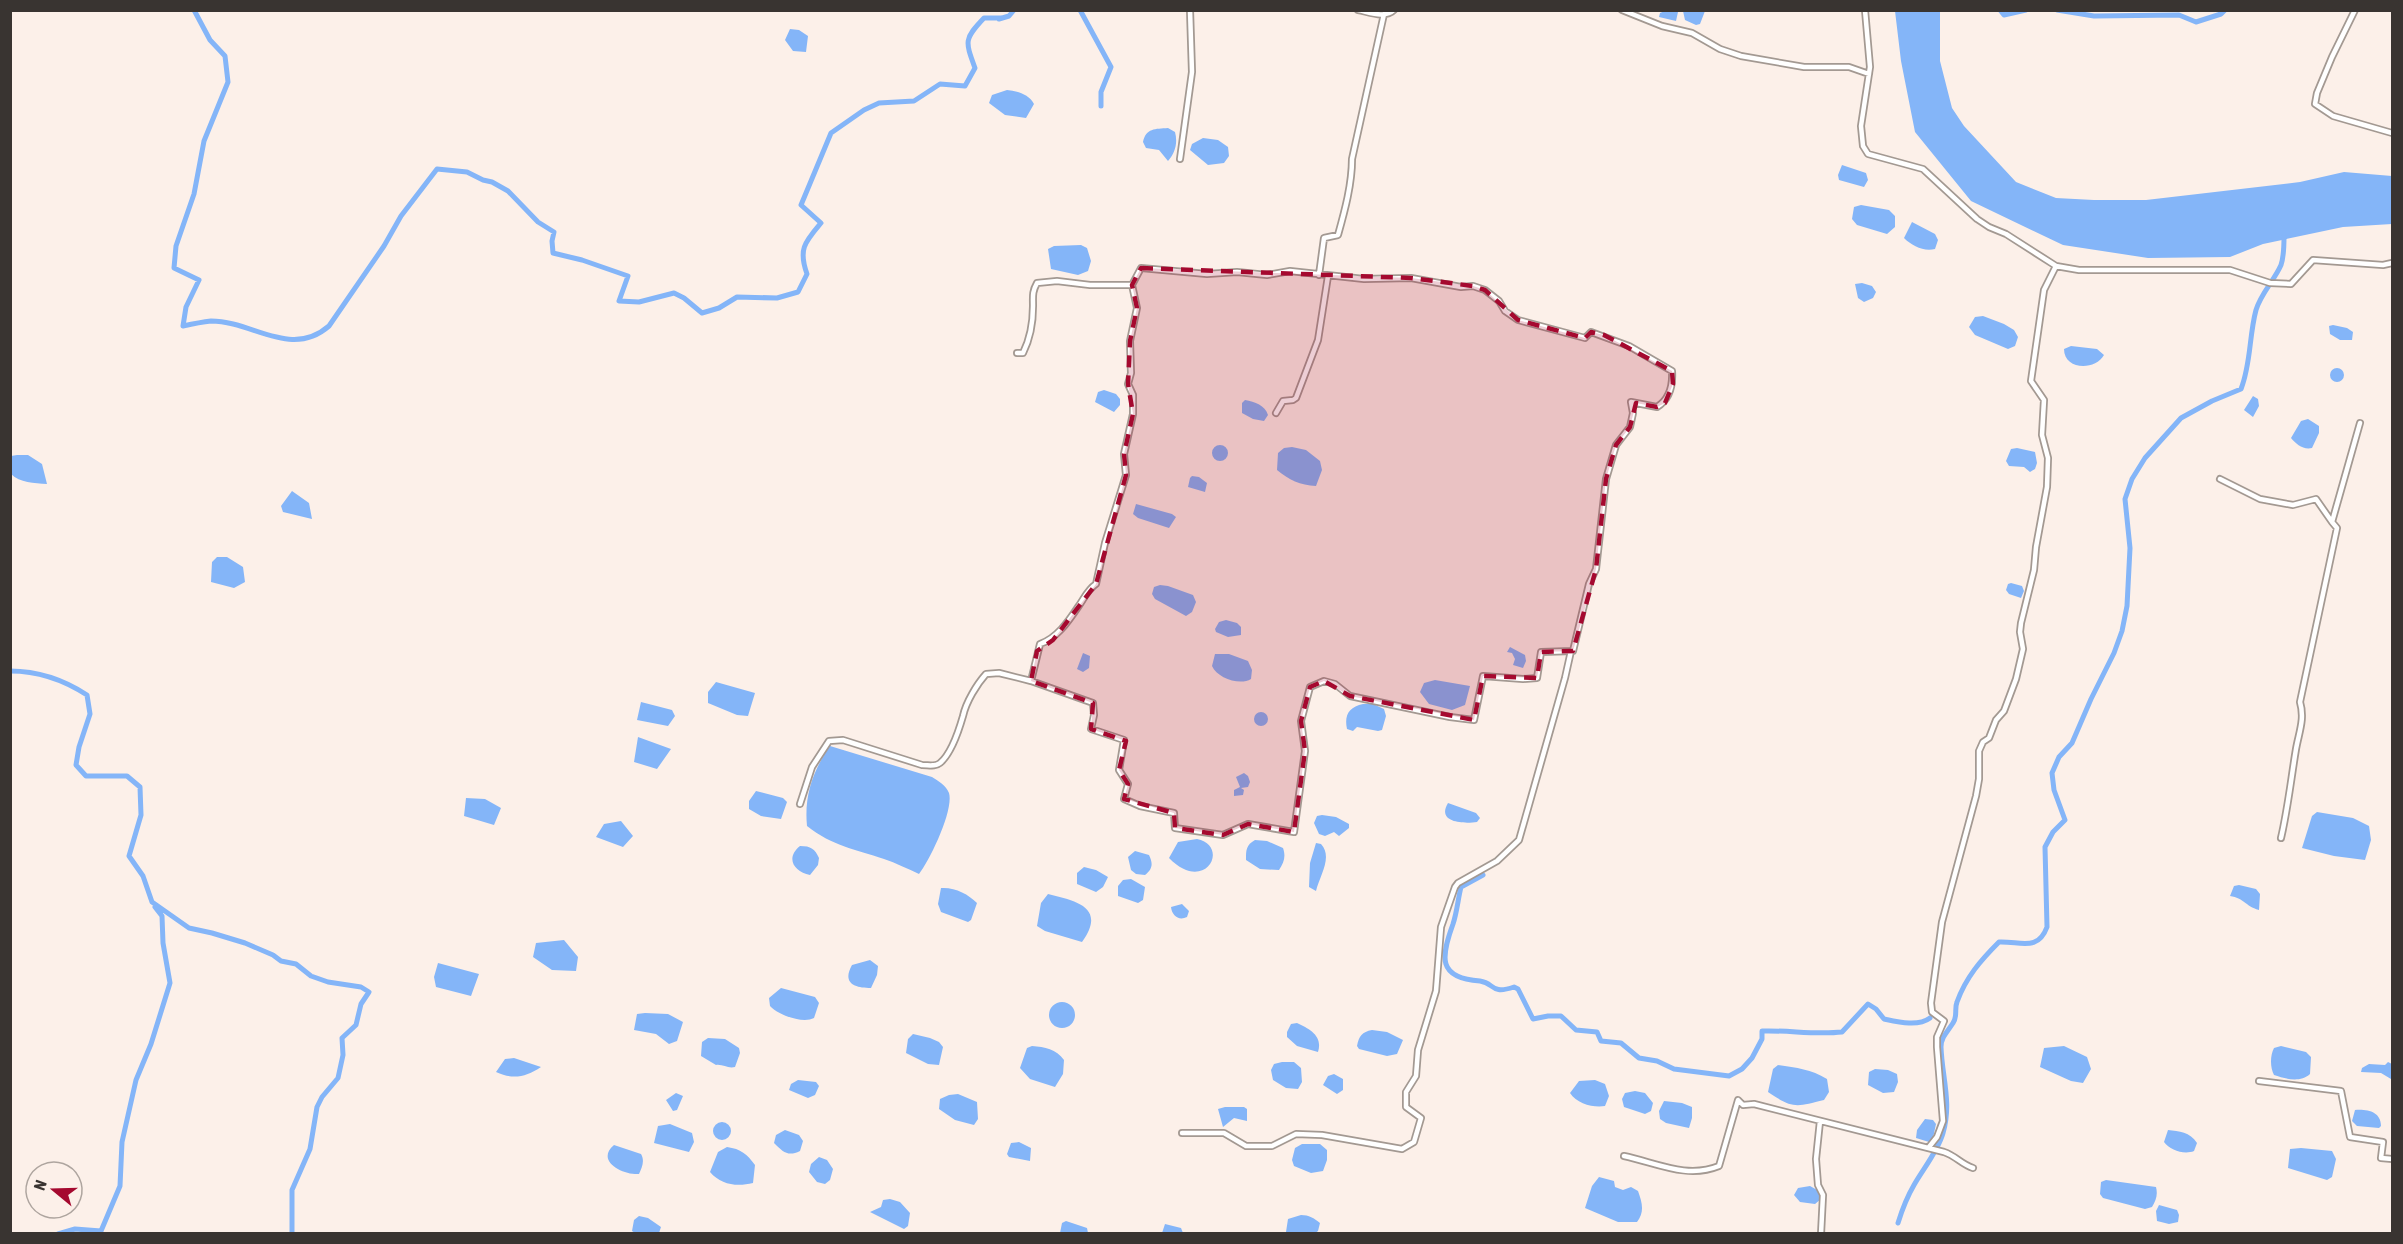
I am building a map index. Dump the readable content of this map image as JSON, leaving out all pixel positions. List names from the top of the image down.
{
  "north": "left"
}
